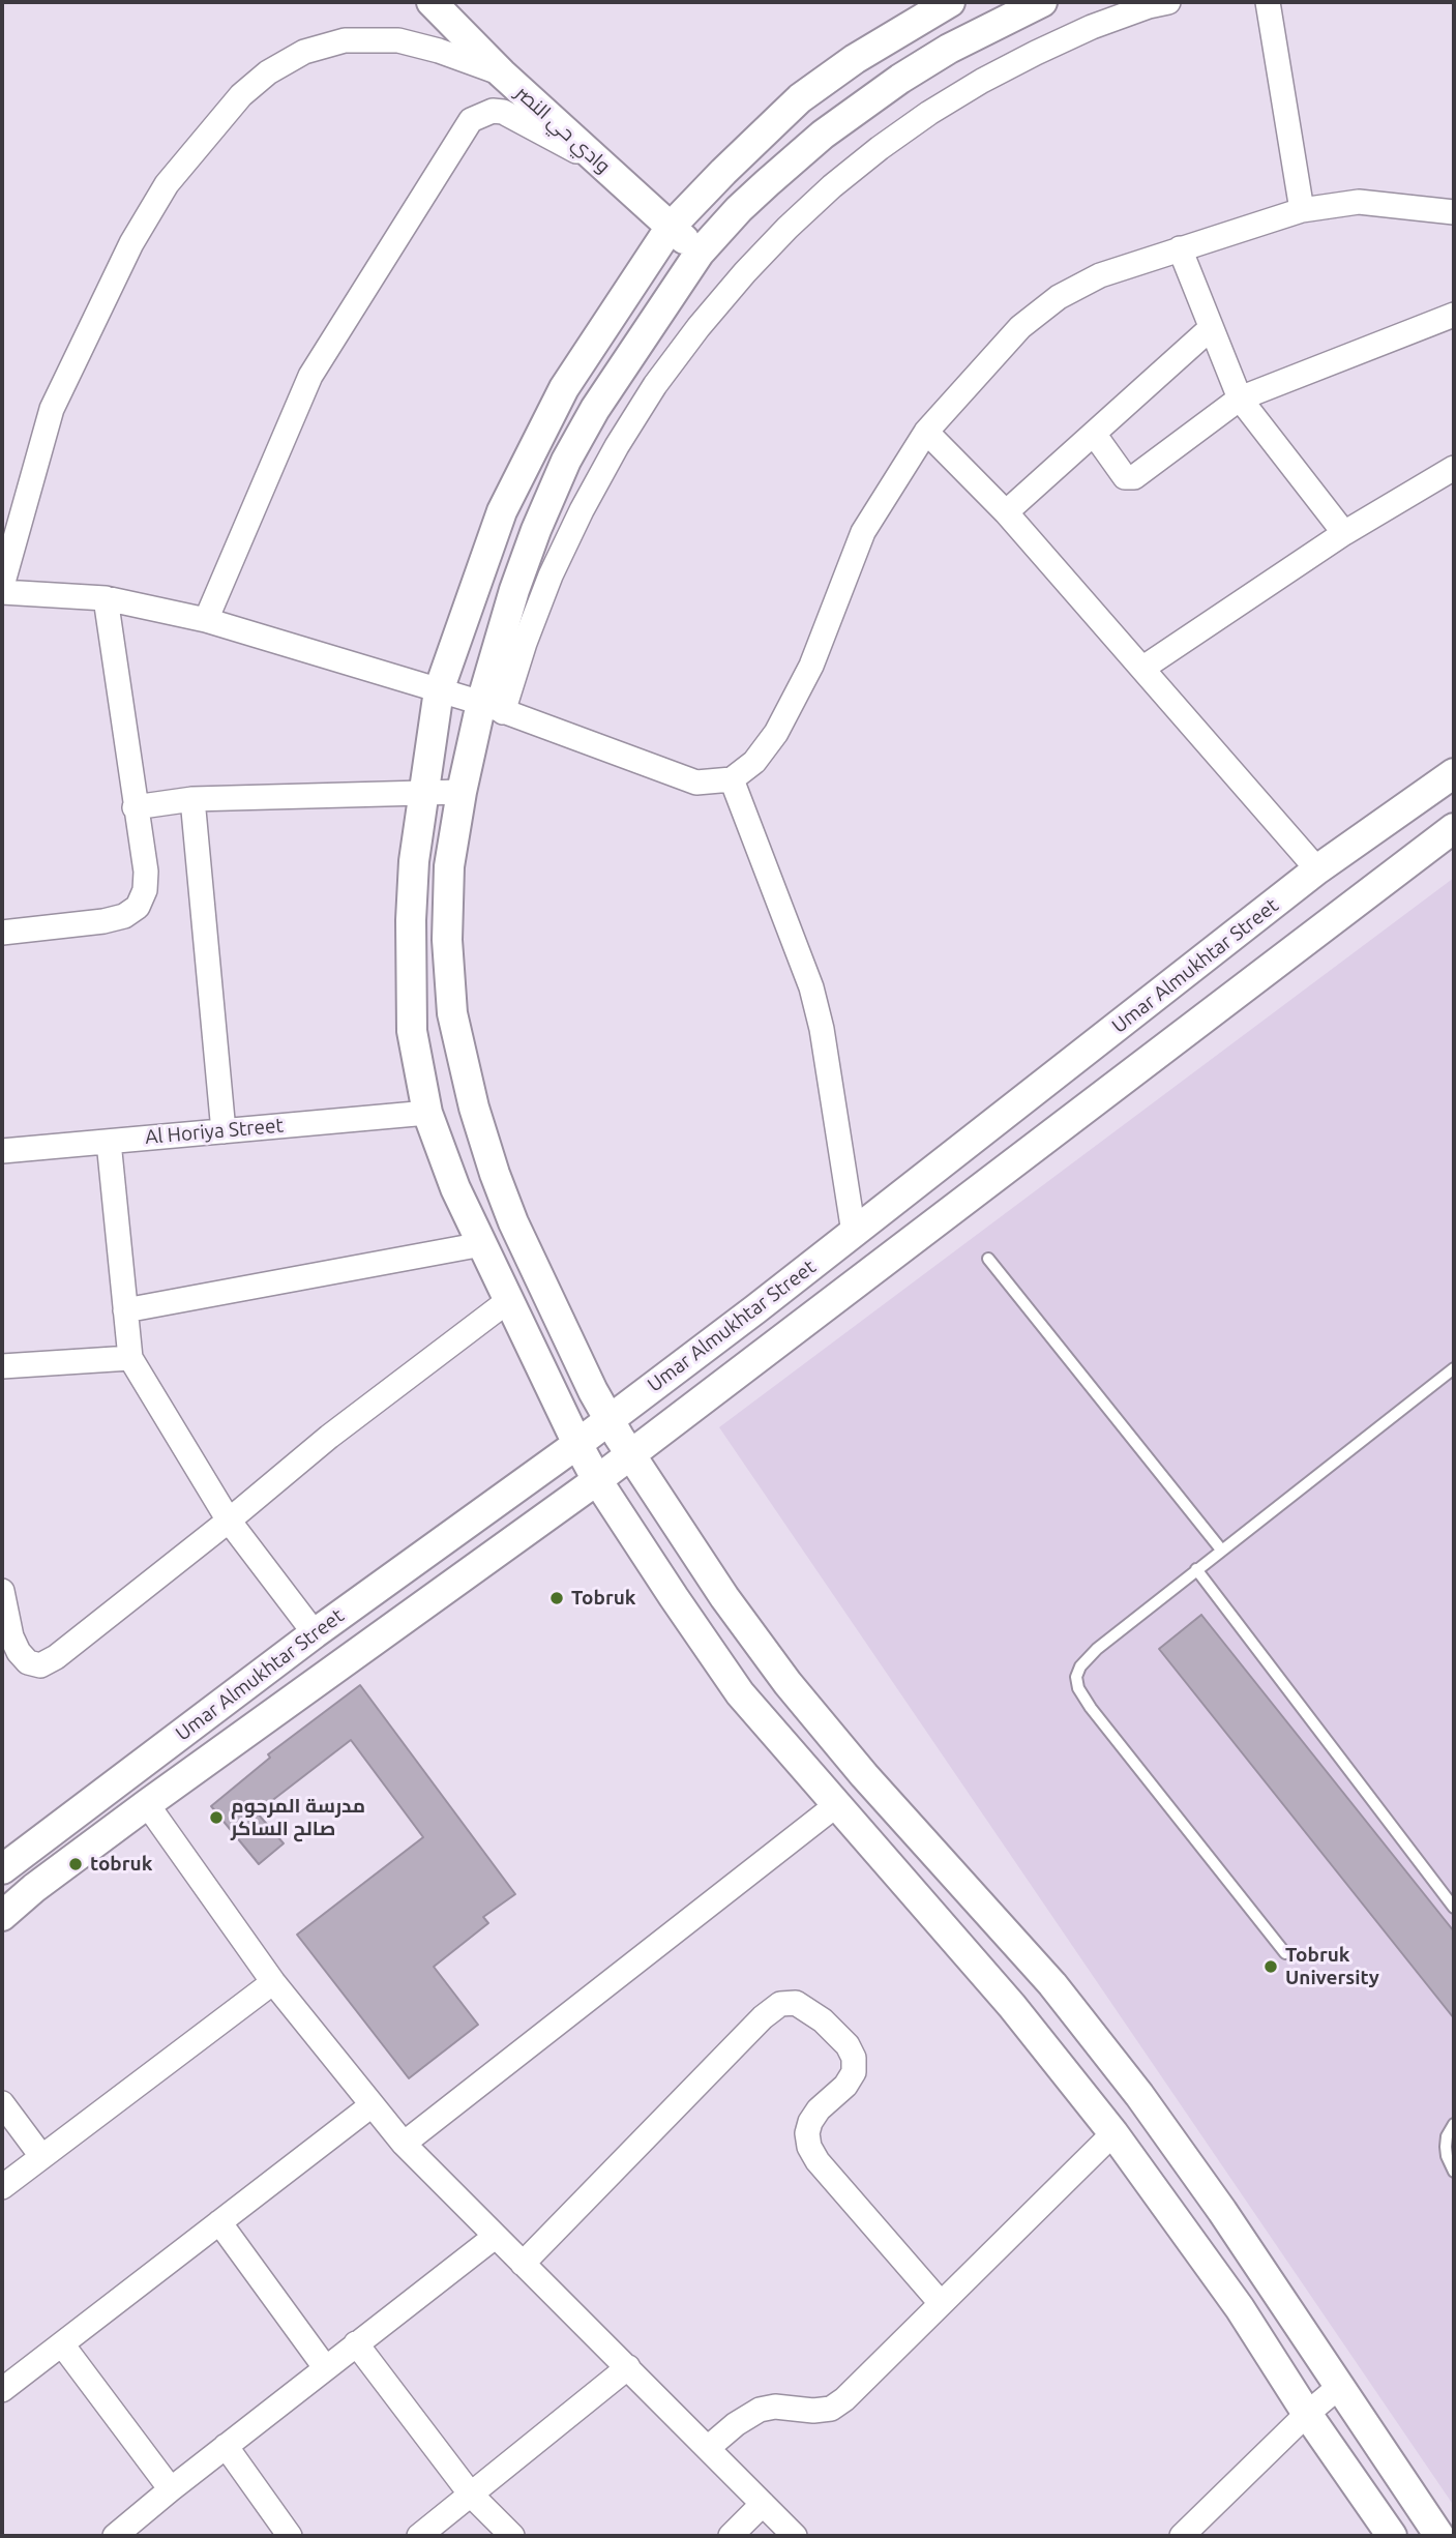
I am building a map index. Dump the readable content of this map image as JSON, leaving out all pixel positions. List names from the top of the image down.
{
  "streets": {
    "street": ["وادي حي النصر", "Umar Almukhtar Street", "Al Horiya Street"]
  },
  "places": [
    "Tobruk",
    "مدرسة المرحوم صالح الساكر",
    "tobruk",
    "Tobruk University"
  ]
}
